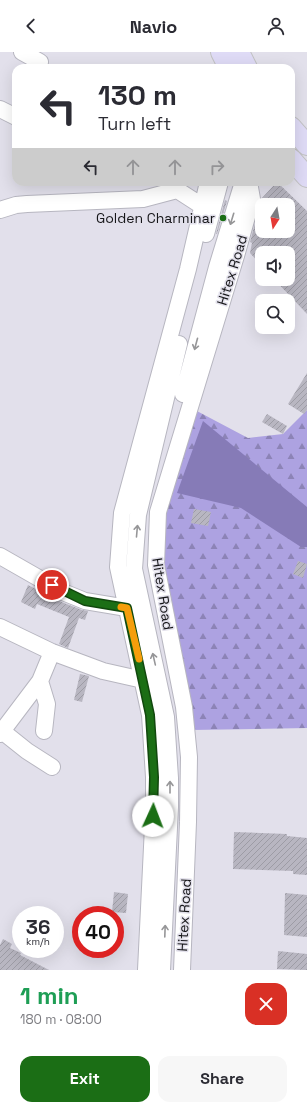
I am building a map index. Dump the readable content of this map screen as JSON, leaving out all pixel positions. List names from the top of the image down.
{
  "streets": {
    "street": ["Hitex Road"]
  },
  "places": ["Golden Charminar"],
  "north": "bottom",
  "page": {
    "header": "Navio",
    "turn": ["130 m", "Turn left"],
    "speed": "36 km/h",
    "limit": "40",
    "heading": ["1 min", "180 m · 08:00"],
    "buttons": ["Exit", "Share"]
  }
}
